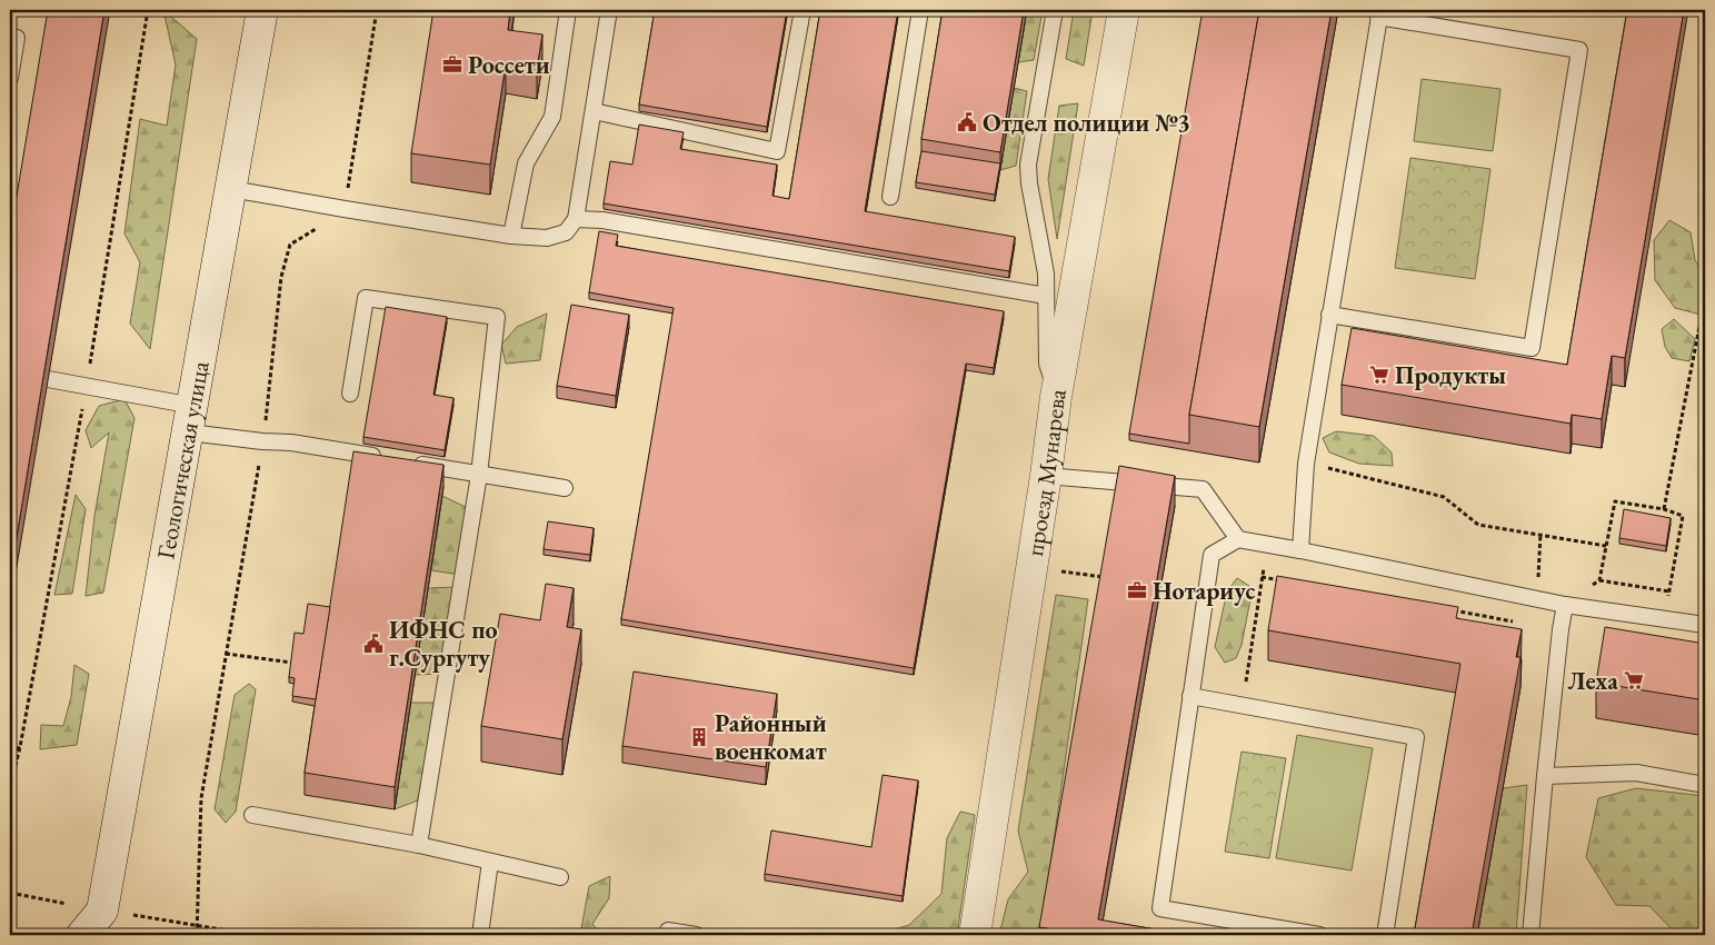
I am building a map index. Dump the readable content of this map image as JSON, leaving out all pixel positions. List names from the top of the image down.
{
  "streets": {
    "street": ["Геологическая улица", "проезд Мунарева"]
  },
  "places": {
    "office": ["Россети", "Нотариус"],
    "public building": ["Отдел полиции №3", "ИФНС по г.Сургуту"],
    "supermarket": ["Продукты", "Леха"],
    "building": ["Районный военкомат"]
  }
}
